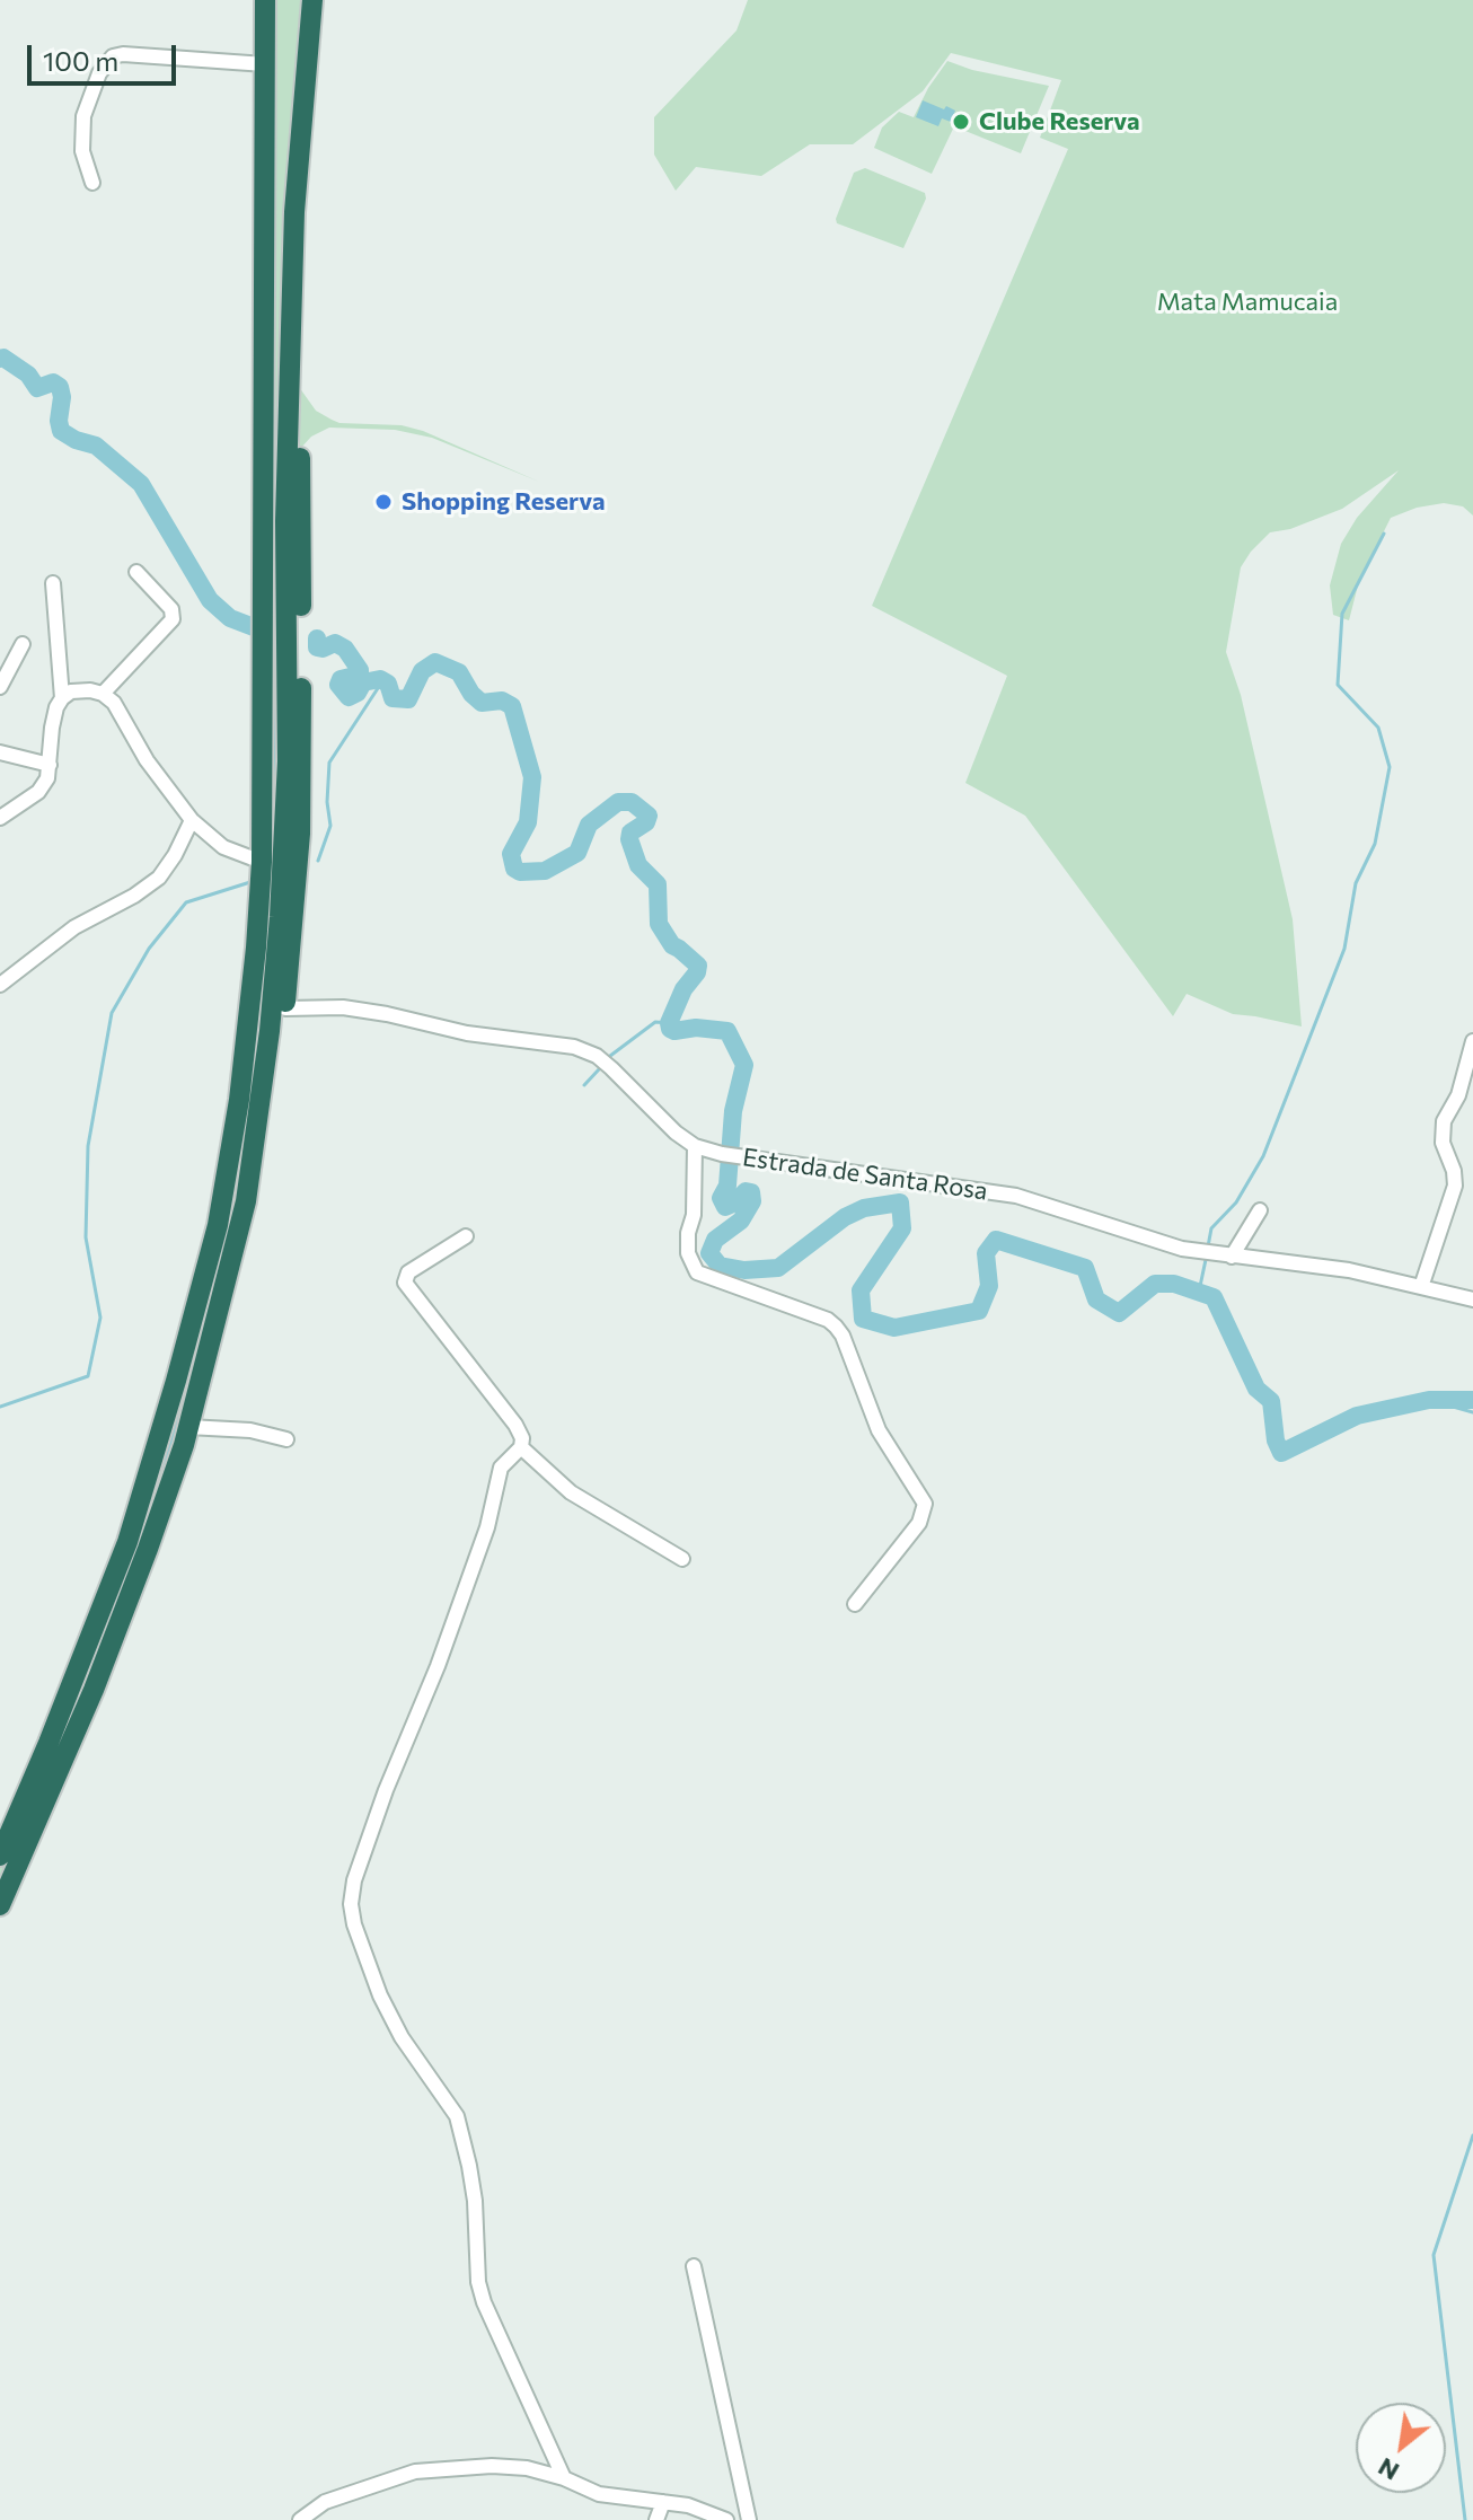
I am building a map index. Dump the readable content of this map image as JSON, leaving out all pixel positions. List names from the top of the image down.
{
  "streets": {
    "street": ["Estrada de Santa Rosa"]
  },
  "parks": ["Mata Mamucaia"],
  "places": ["Clube Reserva", "Shopping Reserva"],
  "scale_bar": "100 m",
  "north": "bottom left"
}
